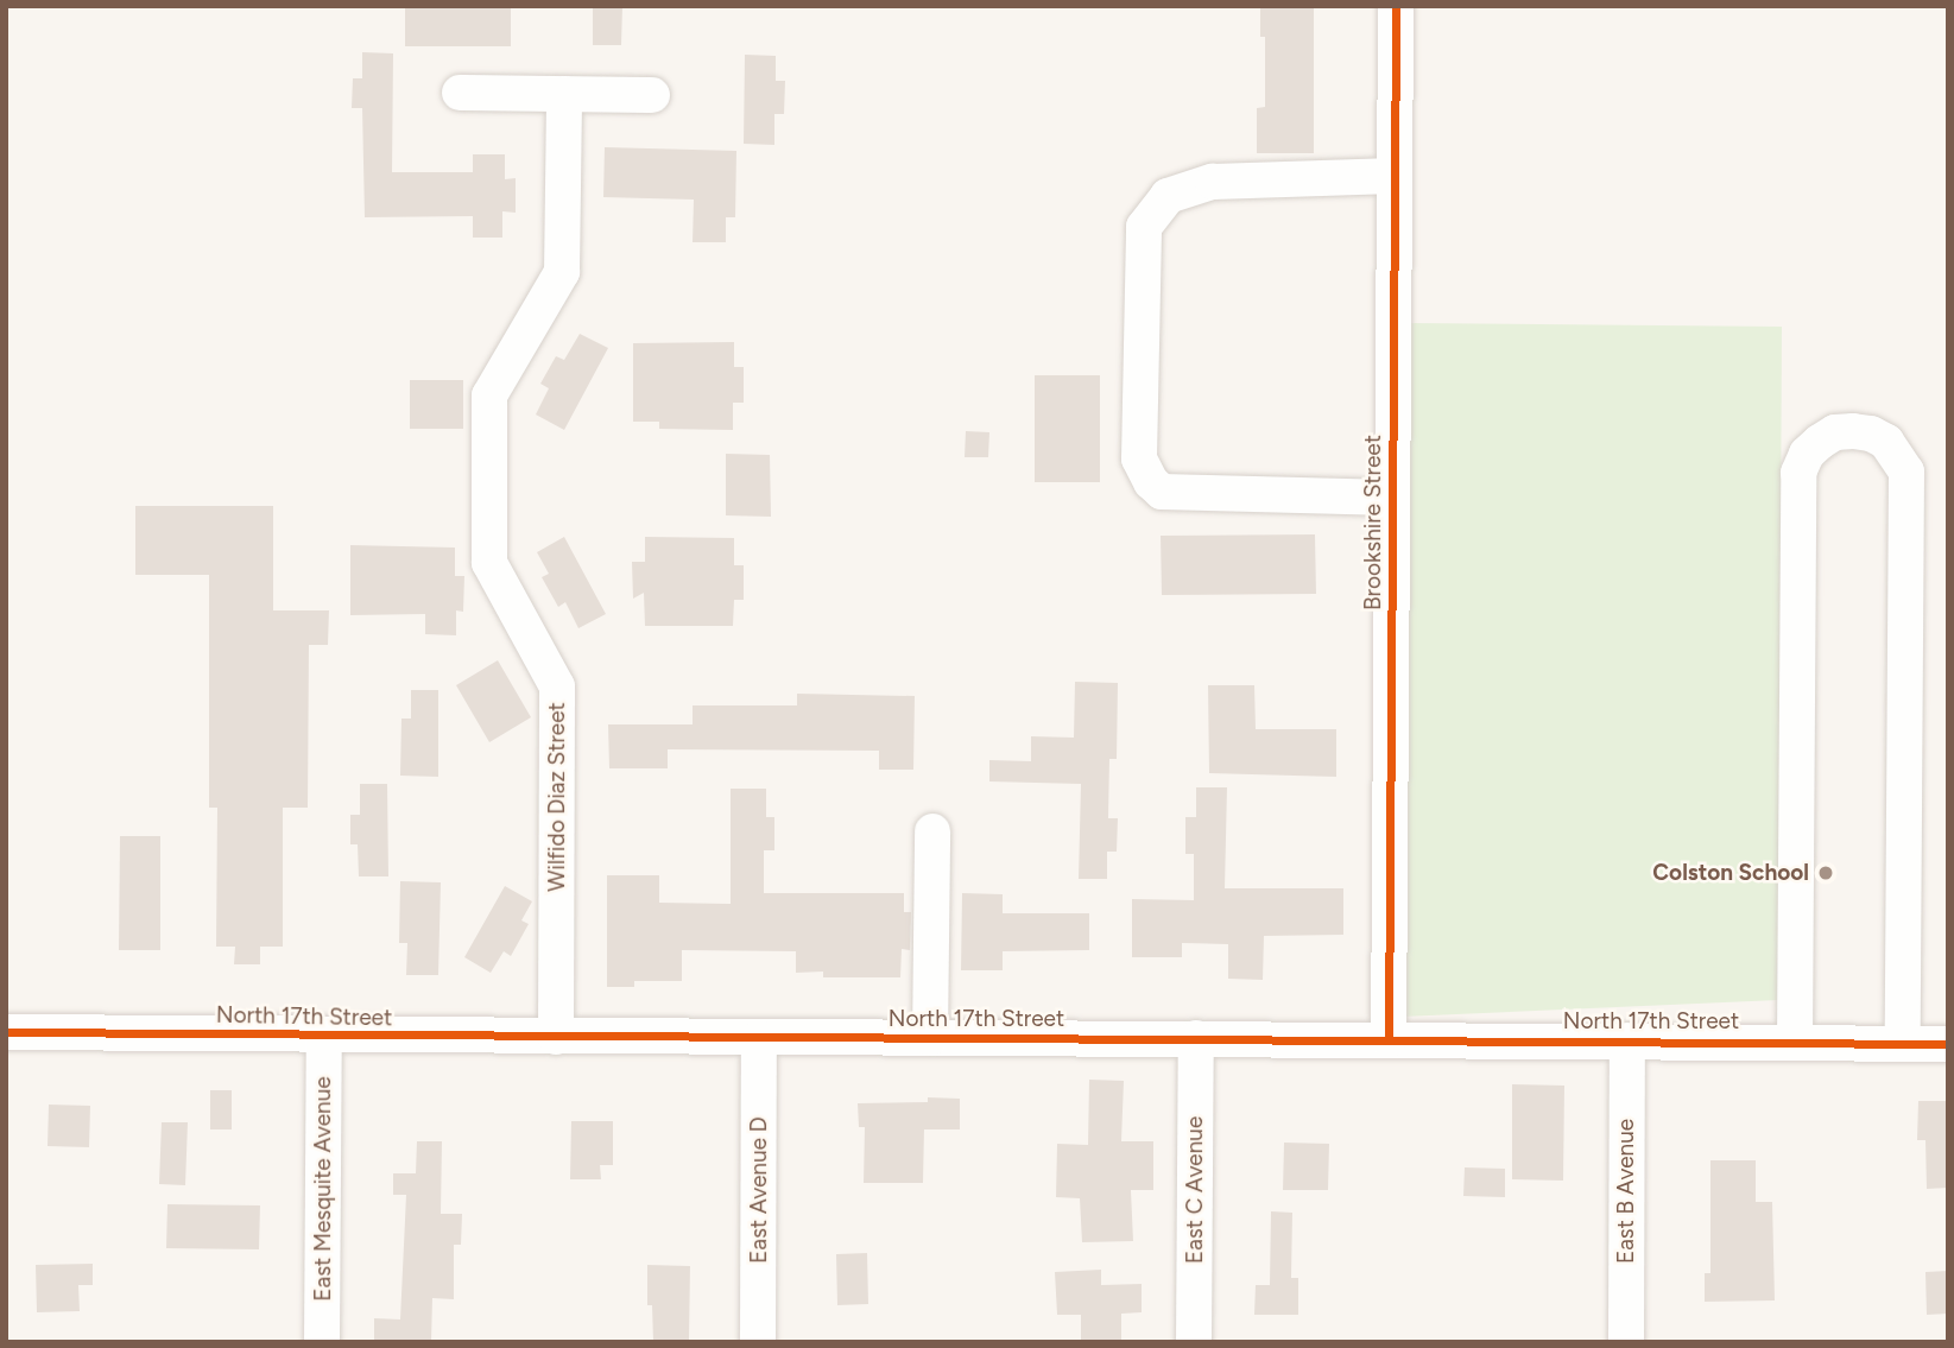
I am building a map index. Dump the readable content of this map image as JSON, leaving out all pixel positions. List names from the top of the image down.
{
  "streets": {
    "street": [
      "Brookshire Street",
      "Wilfido Diaz Street",
      "North 17th Street",
      "East Mesquite Avenue",
      "East Avenue D",
      "East C Avenue",
      "East B Avenue"
    ]
  },
  "crossings": [
    ["Brookshire Street", "North 17th Street"],
    ["Wilfido Diaz Street", "North 17th Street"],
    ["North 17th Street", "East Mesquite Avenue"],
    ["North 17th Street", "East Avenue D"],
    ["North 17th Street", "East C Avenue"],
    ["North 17th Street", "East B Avenue"]
  ],
  "places": ["Colston School"]
}
